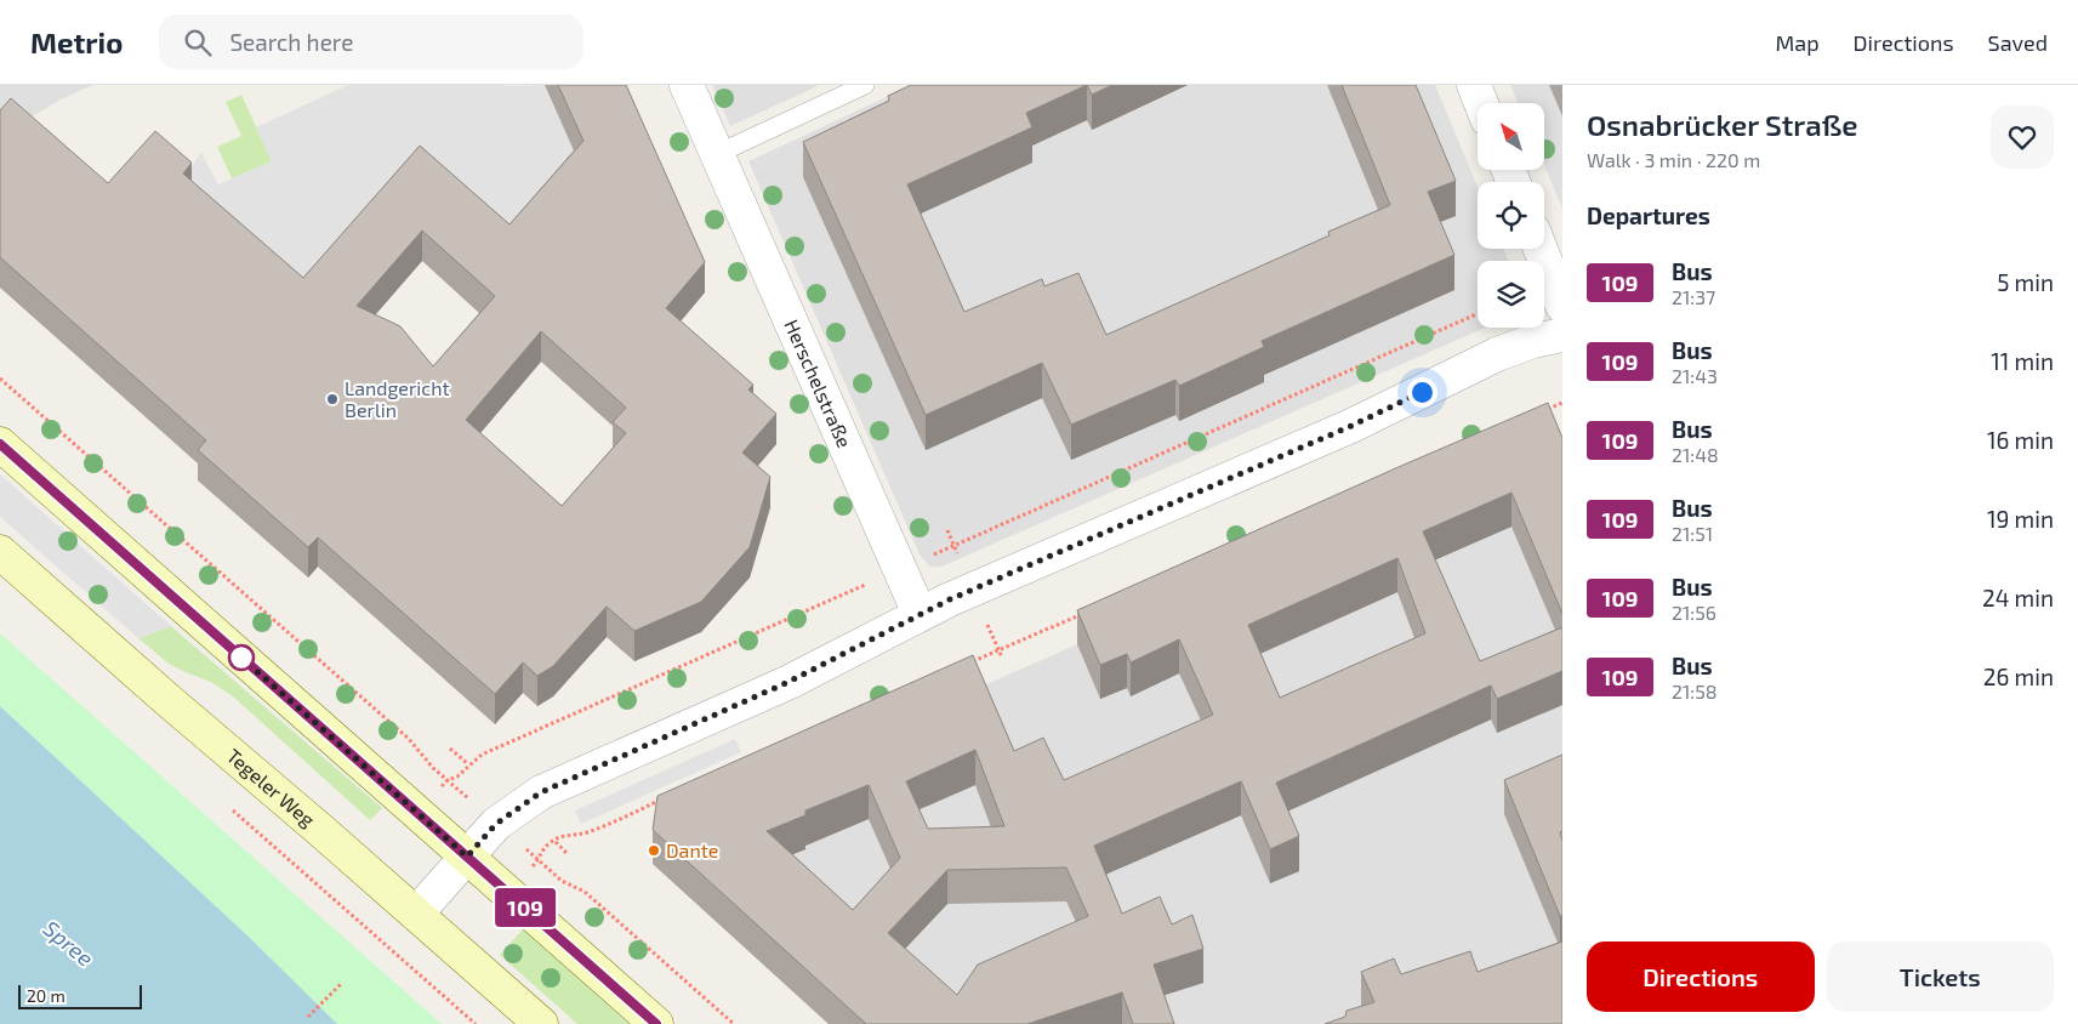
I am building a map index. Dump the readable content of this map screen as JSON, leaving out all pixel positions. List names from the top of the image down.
{
  "streets": {
    "main road": ["Tegeler Weg"],
    "street": ["Herschelstraße"]
  },
  "water": ["Spree"],
  "places": ["Landgericht Berlin", "Dante"],
  "lines": ["bus line 109"],
  "scale_bar": "20 m",
  "north": "top left",
  "page": {
    "header": "Metrio",
    "search": "Search here",
    "nav": ["Map", "Directions", "Saved"],
    "on_map": "109",
    "heading": [
      ["Osnabrücker Straße", "Walk · 3 min · 220 m"],
      "Departures"
    ],
    "list": [
      {
        "mark": "109",
        "name": "Bus",
        "note": "21:37",
        "value": "5 min"
      },
      {
        "mark": "109",
        "name": "Bus",
        "note": "21:43",
        "value": "11 min"
      },
      {
        "mark": "109",
        "name": "Bus",
        "note": "21:48",
        "value": "16 min"
      },
      {
        "mark": "109",
        "name": "Bus",
        "note": "21:51",
        "value": "19 min"
      },
      {
        "mark": "109",
        "name": "Bus",
        "note": "21:56",
        "value": "24 min"
      },
      {
        "mark": "109",
        "name": "Bus",
        "note": "21:58",
        "value": "26 min"
      }
    ],
    "buttons": ["Directions", "Tickets"],
    "scale": "20 m"
  }
}
